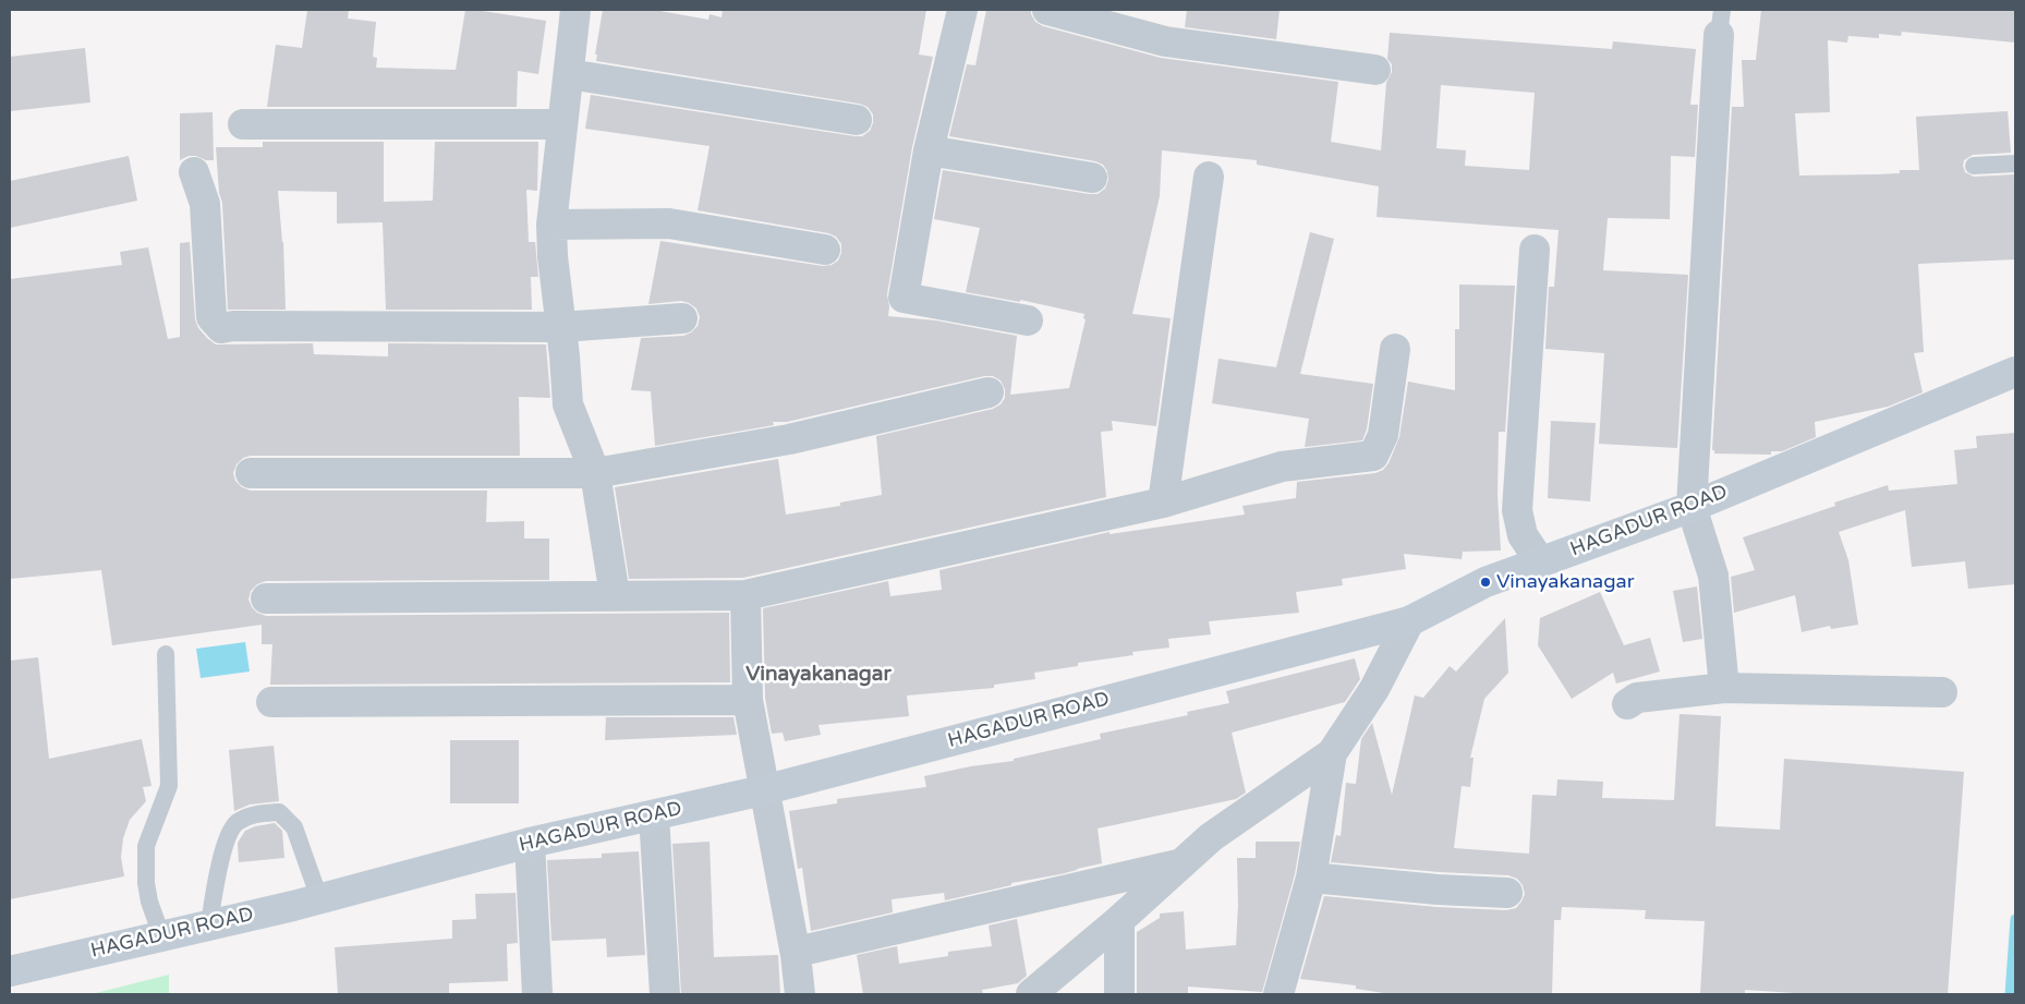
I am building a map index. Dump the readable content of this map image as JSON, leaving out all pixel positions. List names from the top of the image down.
{
  "streets": {
    "street": ["HAGADUR ROAD"]
  },
  "districts": ["Vinayakanagar"],
  "places": ["Vinayakanagar"]
}
